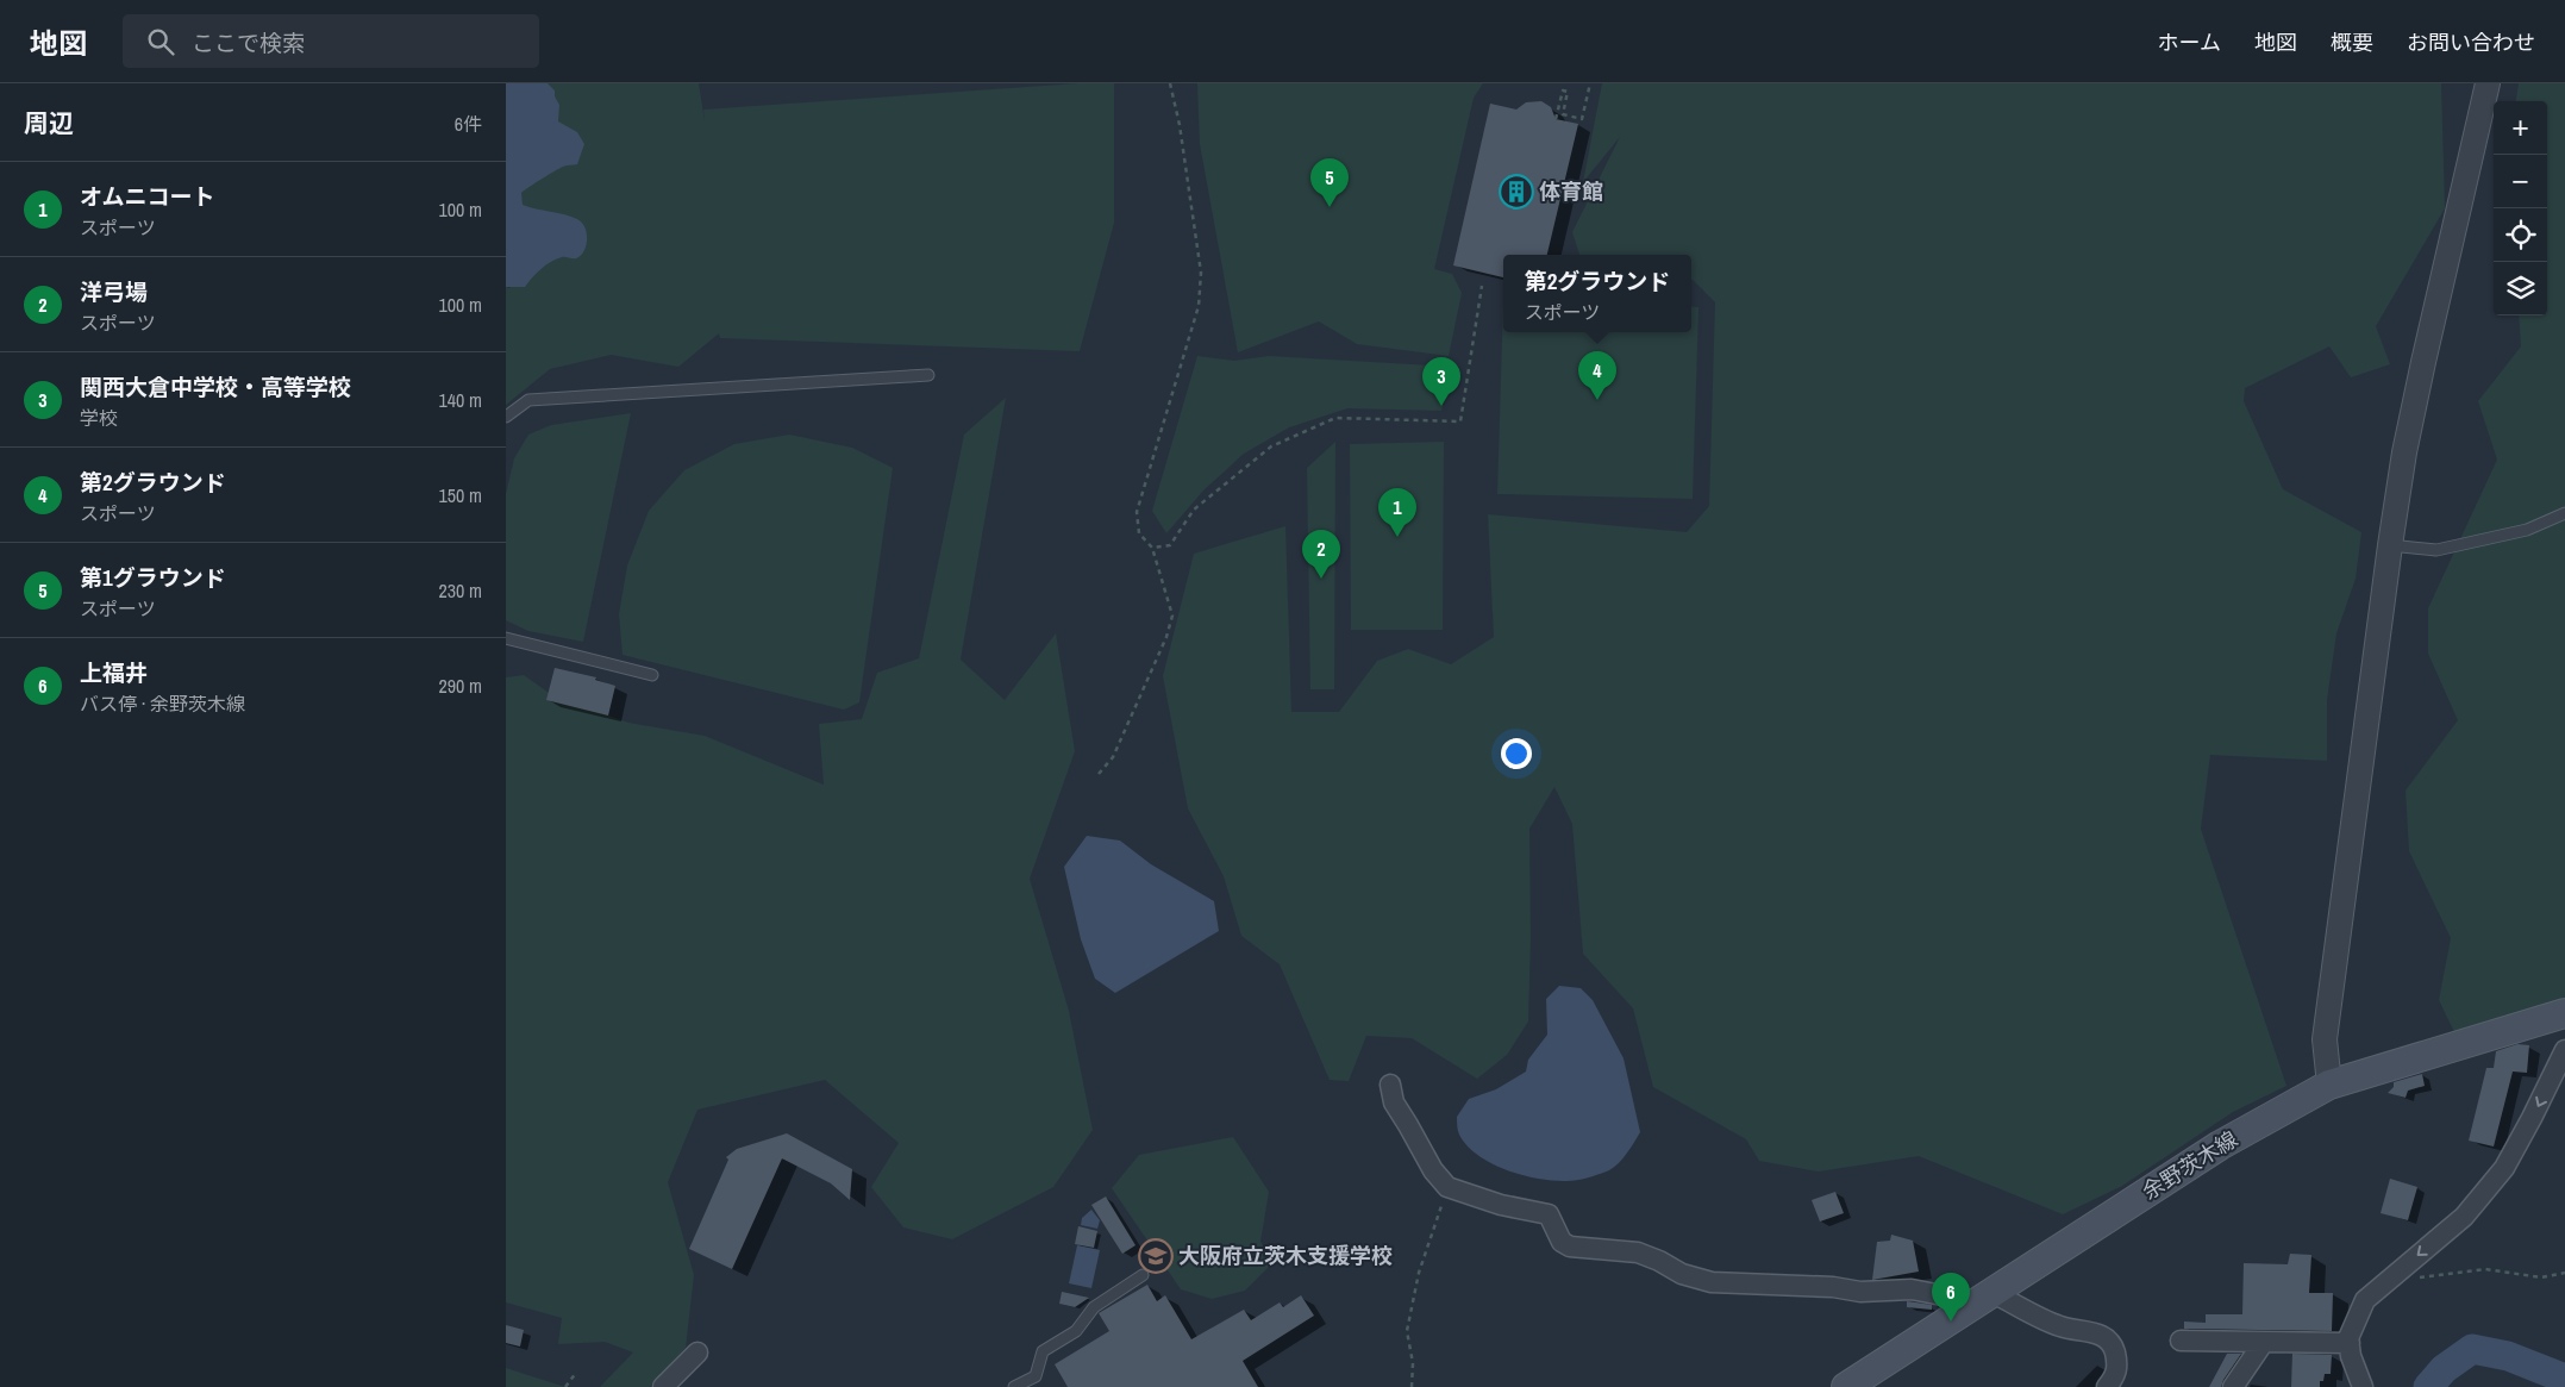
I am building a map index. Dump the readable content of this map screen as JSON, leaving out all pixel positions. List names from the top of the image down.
{
  "streets": {
    "main road": ["余野茨木線"]
  },
  "places": {
    "building": ["体育館"],
    "school or university": ["大阪府立茨木支援学校"]
  },
  "page": {
    "header": "地図",
    "search": "ここで検索",
    "nav": [
      "ホーム",
      "地図",
      "概要",
      "お問い合わせ"
    ],
    "heading": ["周辺", "6件"],
    "map_buttons": ["+", "−"],
    "pins": [
      "5",
      "4",
      "3",
      "1",
      "2",
      "6"
    ],
    "list": [
      {
        "mark": "1",
        "name": "オムニコート",
        "note": "スポーツ",
        "value": "100 m"
      },
      {
        "mark": "2",
        "name": "洋弓場",
        "note": "スポーツ",
        "value": "100 m"
      },
      {
        "mark": "3",
        "name": "関西大倉中学校・高等学校",
        "note": "学校",
        "value": "140 m"
      },
      {
        "mark": "4",
        "name": "第2グラウンド",
        "note": "スポーツ",
        "value": "150 m"
      },
      {
        "mark": "5",
        "name": "第1グラウンド",
        "note": "スポーツ",
        "value": "230 m"
      },
      {
        "mark": "6",
        "name": "上福井",
        "note": "バス停 · 余野茨木線",
        "value": "290 m"
      }
    ],
    "popup": ["第2グラウンド", "スポーツ"]
  }
}
